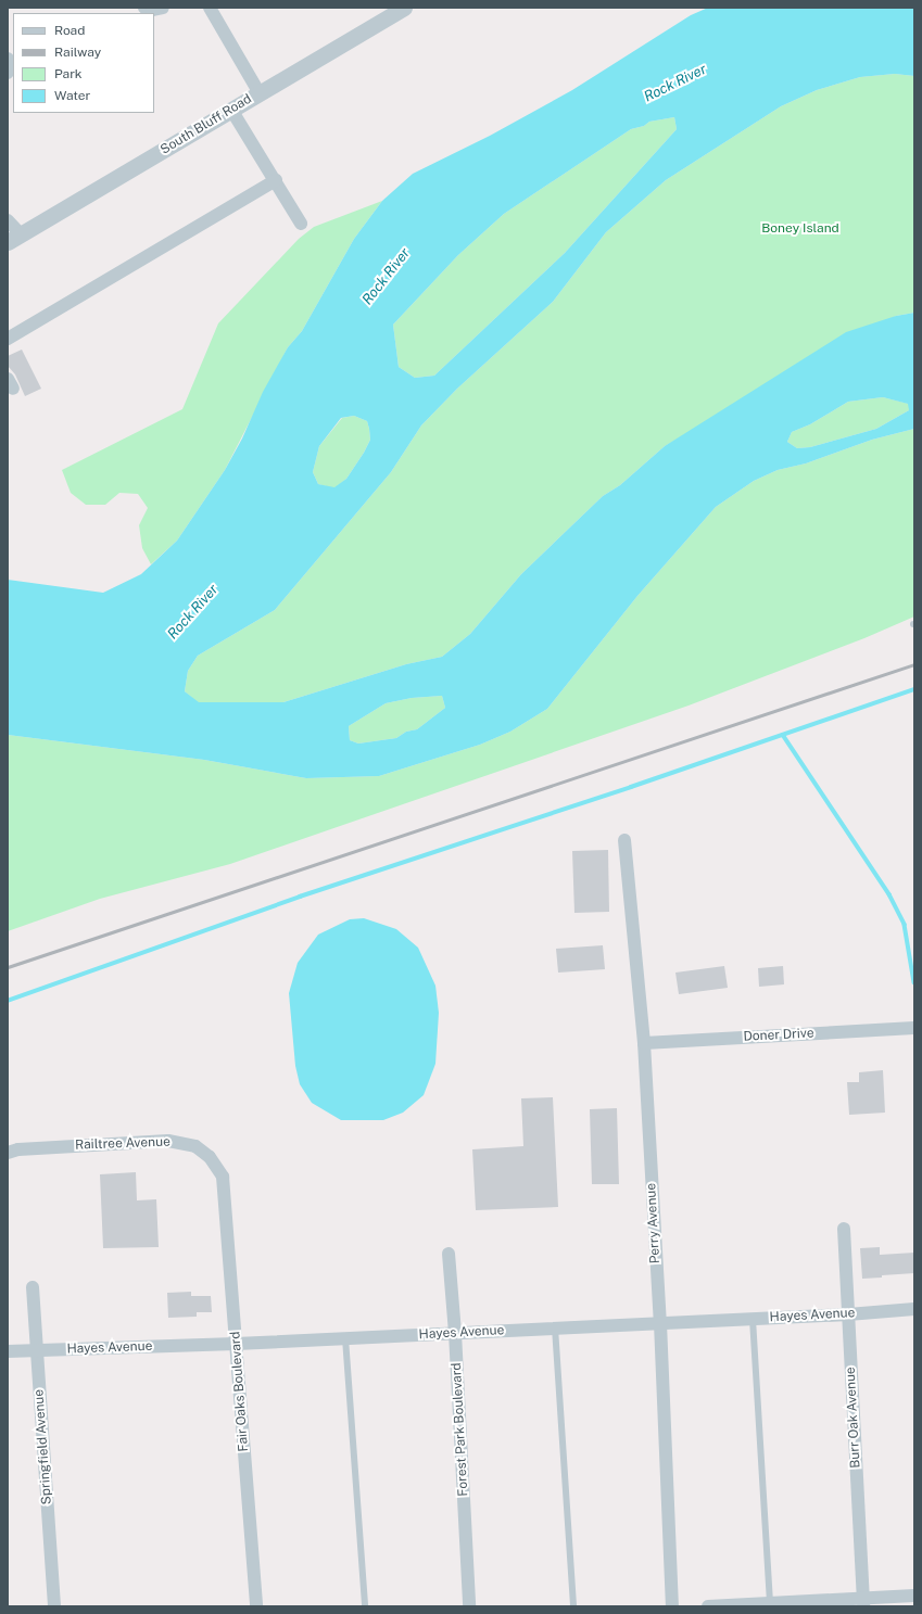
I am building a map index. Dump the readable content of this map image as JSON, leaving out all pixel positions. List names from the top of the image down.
{
  "streets": {
    "street": [
      "South Bluff Road",
      "Doner Drive",
      "Railtree Avenue",
      "Perry Avenue",
      "Hayes Avenue",
      "Fair Oaks Boulevard",
      "Burr Oak Avenue",
      "Forest Park Boulevard",
      "Springfield Avenue"
    ]
  },
  "crossings": [
    ["Doner Drive", "Perry Avenue"],
    ["Railtree Avenue", "Fair Oaks Boulevard"],
    ["Perry Avenue", "Hayes Avenue"],
    ["Hayes Avenue", "Fair Oaks Boulevard"],
    ["Hayes Avenue", "Burr Oak Avenue"],
    ["Hayes Avenue", "Forest Park Boulevard"],
    ["Hayes Avenue", "Springfield Avenue"]
  ],
  "water": ["Rock River"],
  "parks": ["Boney Island"],
  "legend": [
    "Road",
    "Railway",
    "Park",
    "Water"
  ]
}
